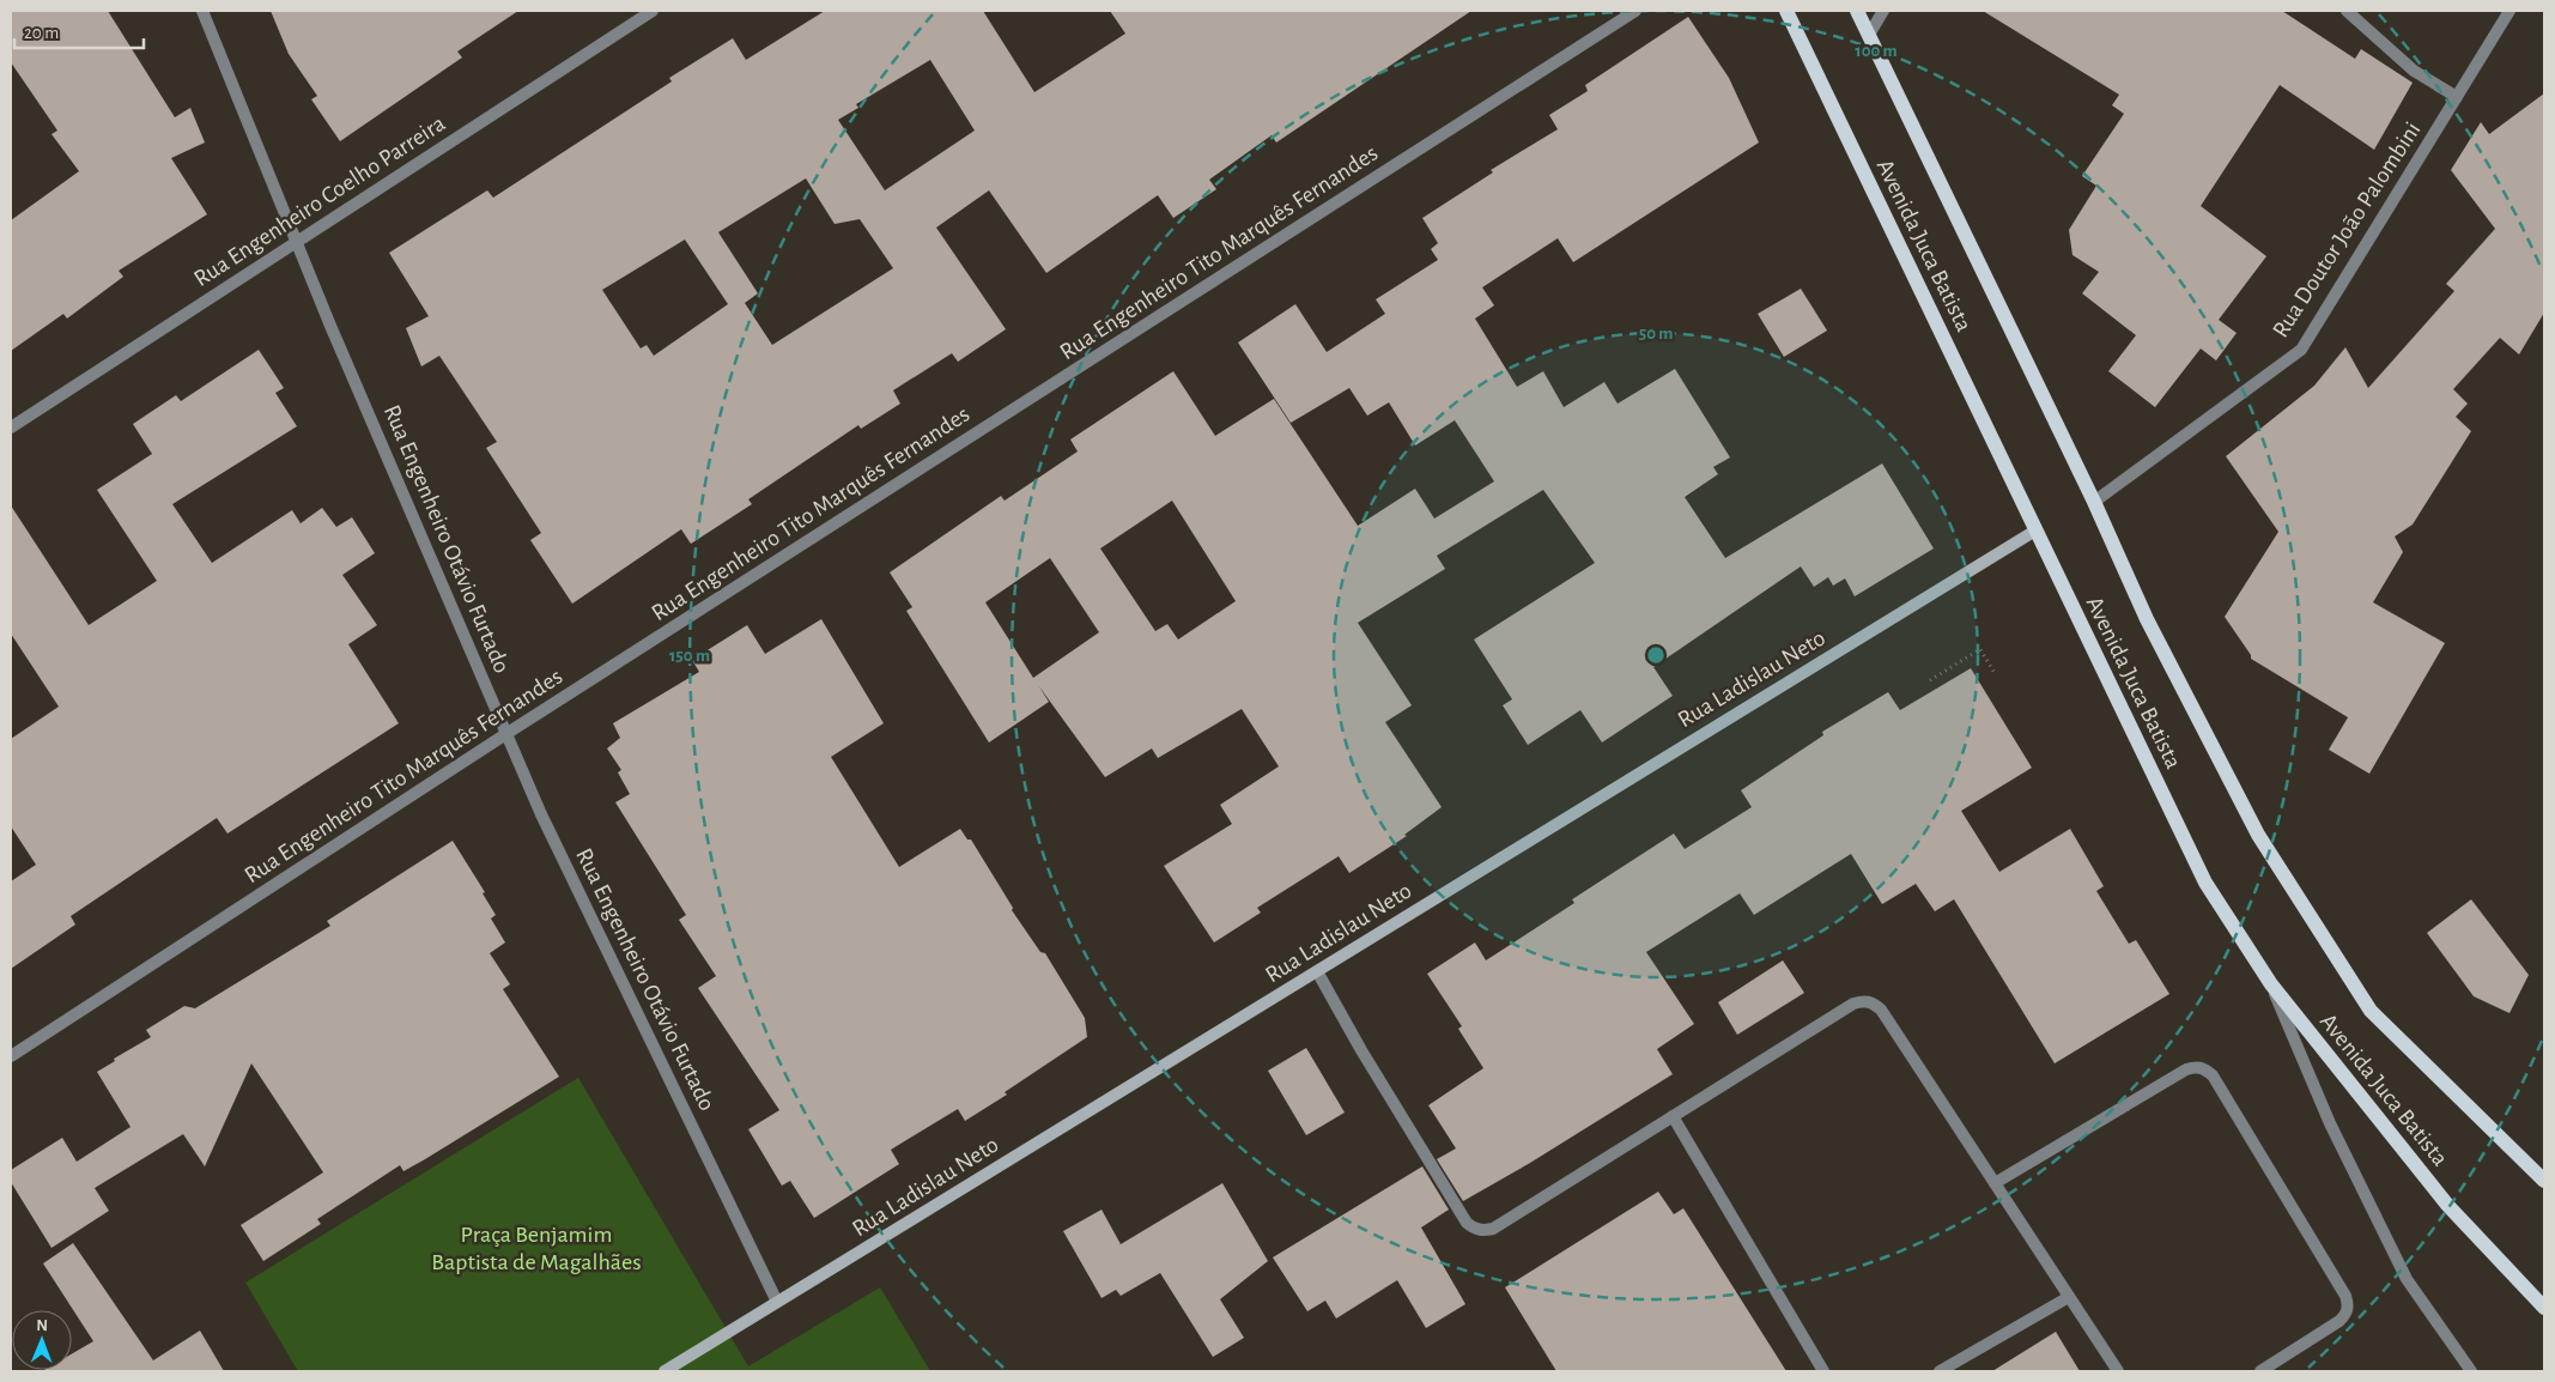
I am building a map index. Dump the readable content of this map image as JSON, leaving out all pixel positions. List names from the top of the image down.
{
  "streets": {
    "main road": ["Avenida Juca Batista"],
    "street": [
      "Rua Engenheiro Coelho Parreira",
      "Rua Doutor João Palombini",
      "Rua Engenheiro Tito Marquês Fernandes",
      "Rua Engenheiro Otávio Furtado",
      "Rua Ladislau Neto"
    ]
  },
  "crossings": [
    ["Rua Engenheiro Coelho Parreira", "Rua Engenheiro Otávio Furtado"],
    ["Rua Doutor João Palombini", "Avenida Juca Batista"],
    ["Avenida Juca Batista", "Rua Ladislau Neto"],
    ["Rua Engenheiro Tito Marquês Fernandes", "Rua Engenheiro Otávio Furtado"],
    ["Rua Engenheiro Otávio Furtado", "Rua Ladislau Neto"]
  ],
  "parks": ["Praça Benjamim Baptista de Magalhães"],
  "scale_bar": "20 m",
  "north": "top",
  "rings": ["100 m", "50 m", "150 m"]
}
